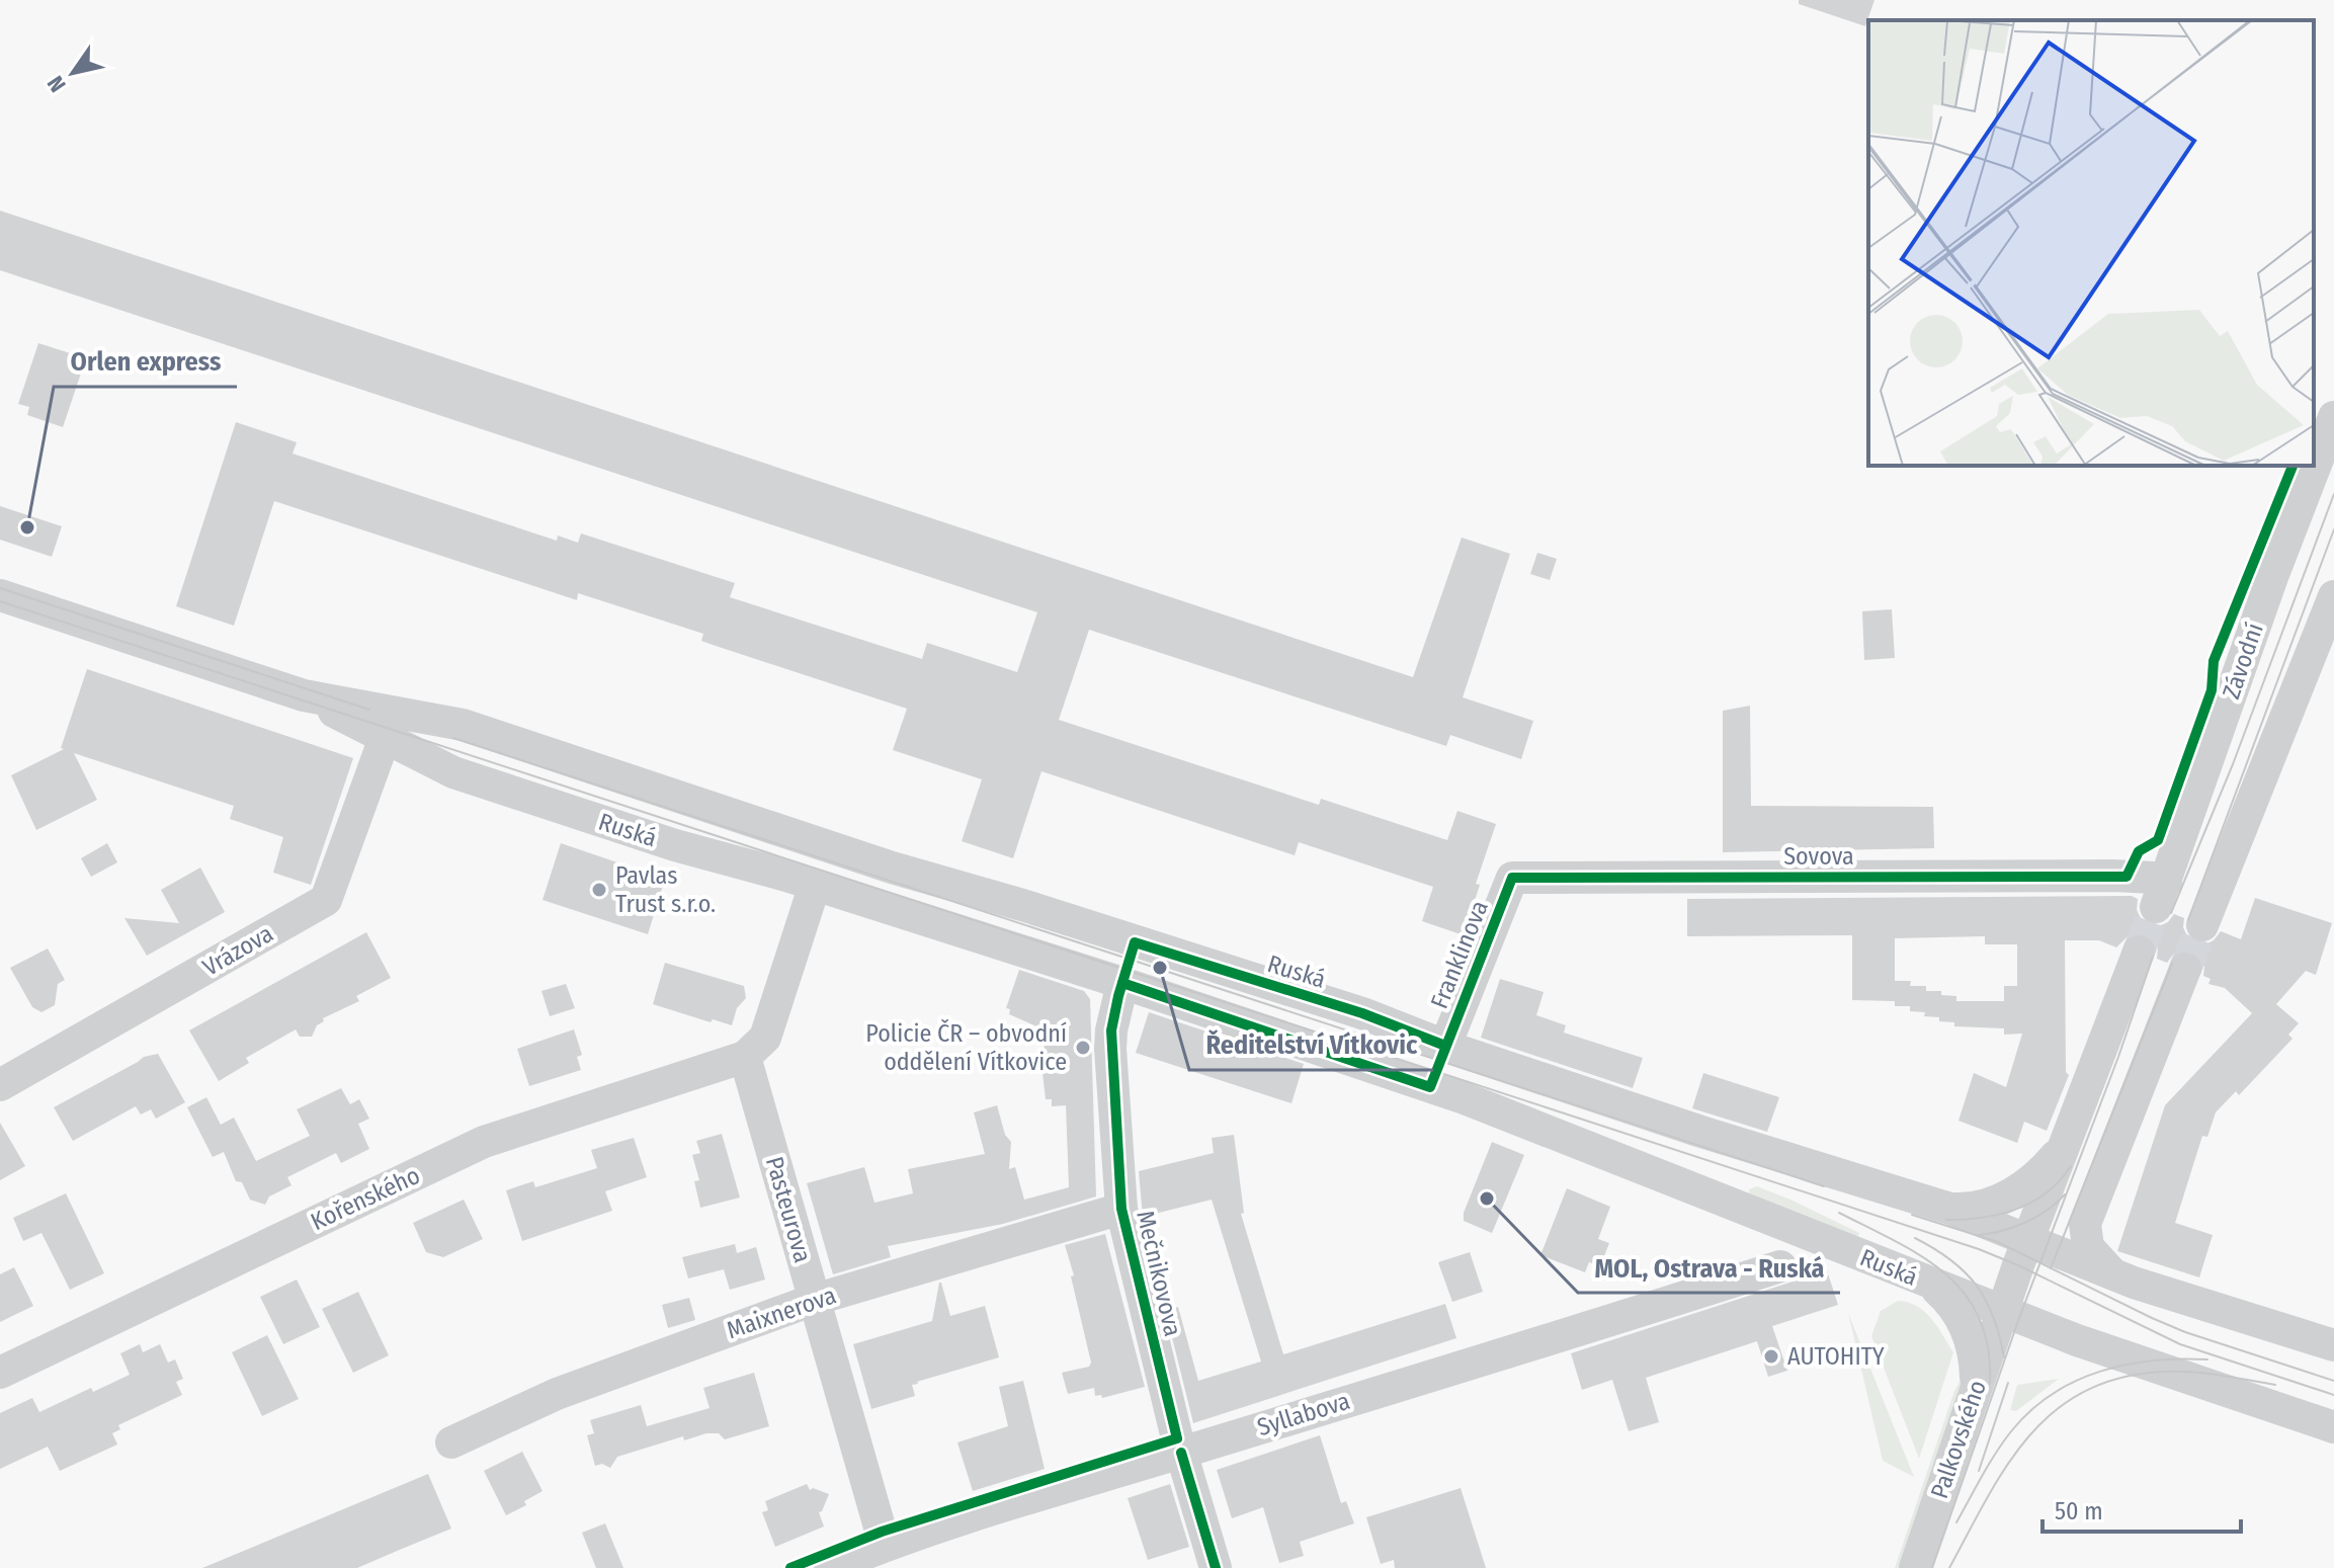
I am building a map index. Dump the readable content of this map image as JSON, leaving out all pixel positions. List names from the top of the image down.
{
  "streets": {
    "street": [
      "Závodní",
      "Ruská",
      "Sovova",
      "Vrázova",
      "Franklinova",
      "Kořenského",
      "Pasteurova",
      "Mečnikovova",
      "Maixnerova",
      "Syllabova",
      "Palkovského"
    ]
  },
  "crossings": [
    ["Závodní", "Sovova"],
    ["Ruská", "Vrázova"],
    ["Ruská", "Franklinova"],
    ["Ruská", "Mečnikovova"],
    ["Ruská", "Palkovského"],
    ["Sovova", "Franklinova"],
    ["Kořenského", "Pasteurova"],
    ["Pasteurova", "Maixnerova"],
    ["Pasteurova", "Syllabova"],
    ["Mečnikovova", "Maixnerova"],
    ["Mečnikovova", "Syllabova"]
  ],
  "places": [
    "Orlen express",
    "Pavlas Trust s.r.o.",
    "Ředitelství Vítkovic",
    "Policie ČR – obvodní oddělení Vítkovice",
    "MOL, Ostrava - Ruská",
    "AUTOHITY"
  ],
  "scale_bar": "50 m",
  "north": "bottom left"
}
